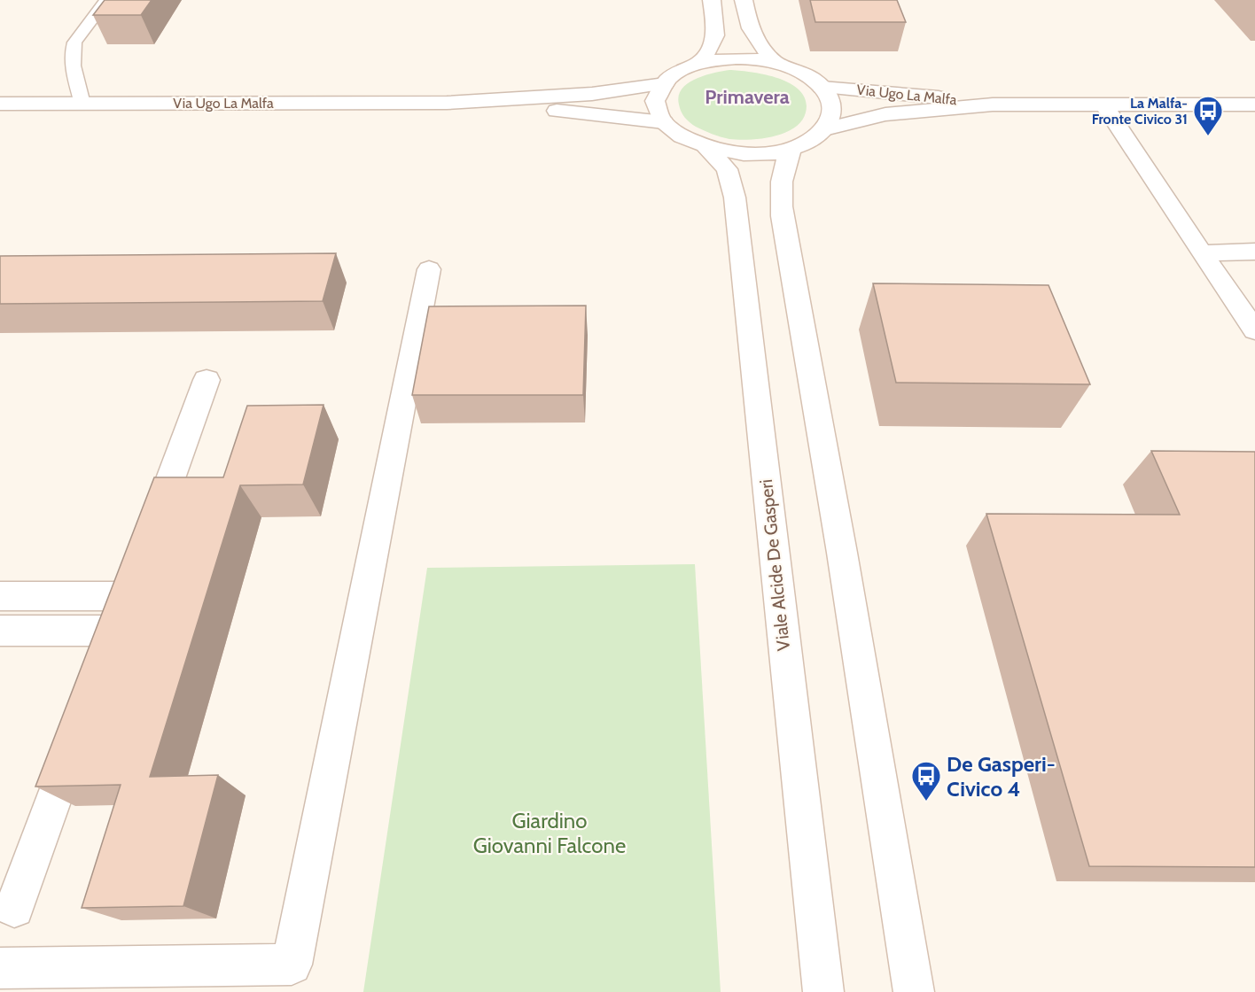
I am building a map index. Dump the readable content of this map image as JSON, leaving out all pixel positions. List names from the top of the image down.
{
  "streets": {
    "street": ["Via Ugo La Malfa", "Viale Alcide De Gasperi"]
  },
  "crossings": [
    ["Via Ugo La Malfa", "Viale Alcide De Gasperi"]
  ],
  "districts": ["Primavera"],
  "parks": ["Giardino Giovanni Falcone"],
  "places": {
    "bus stop": ["La Malfa- Fronte Civico 31", "De Gasperi- Civico 4"]
  }
}
